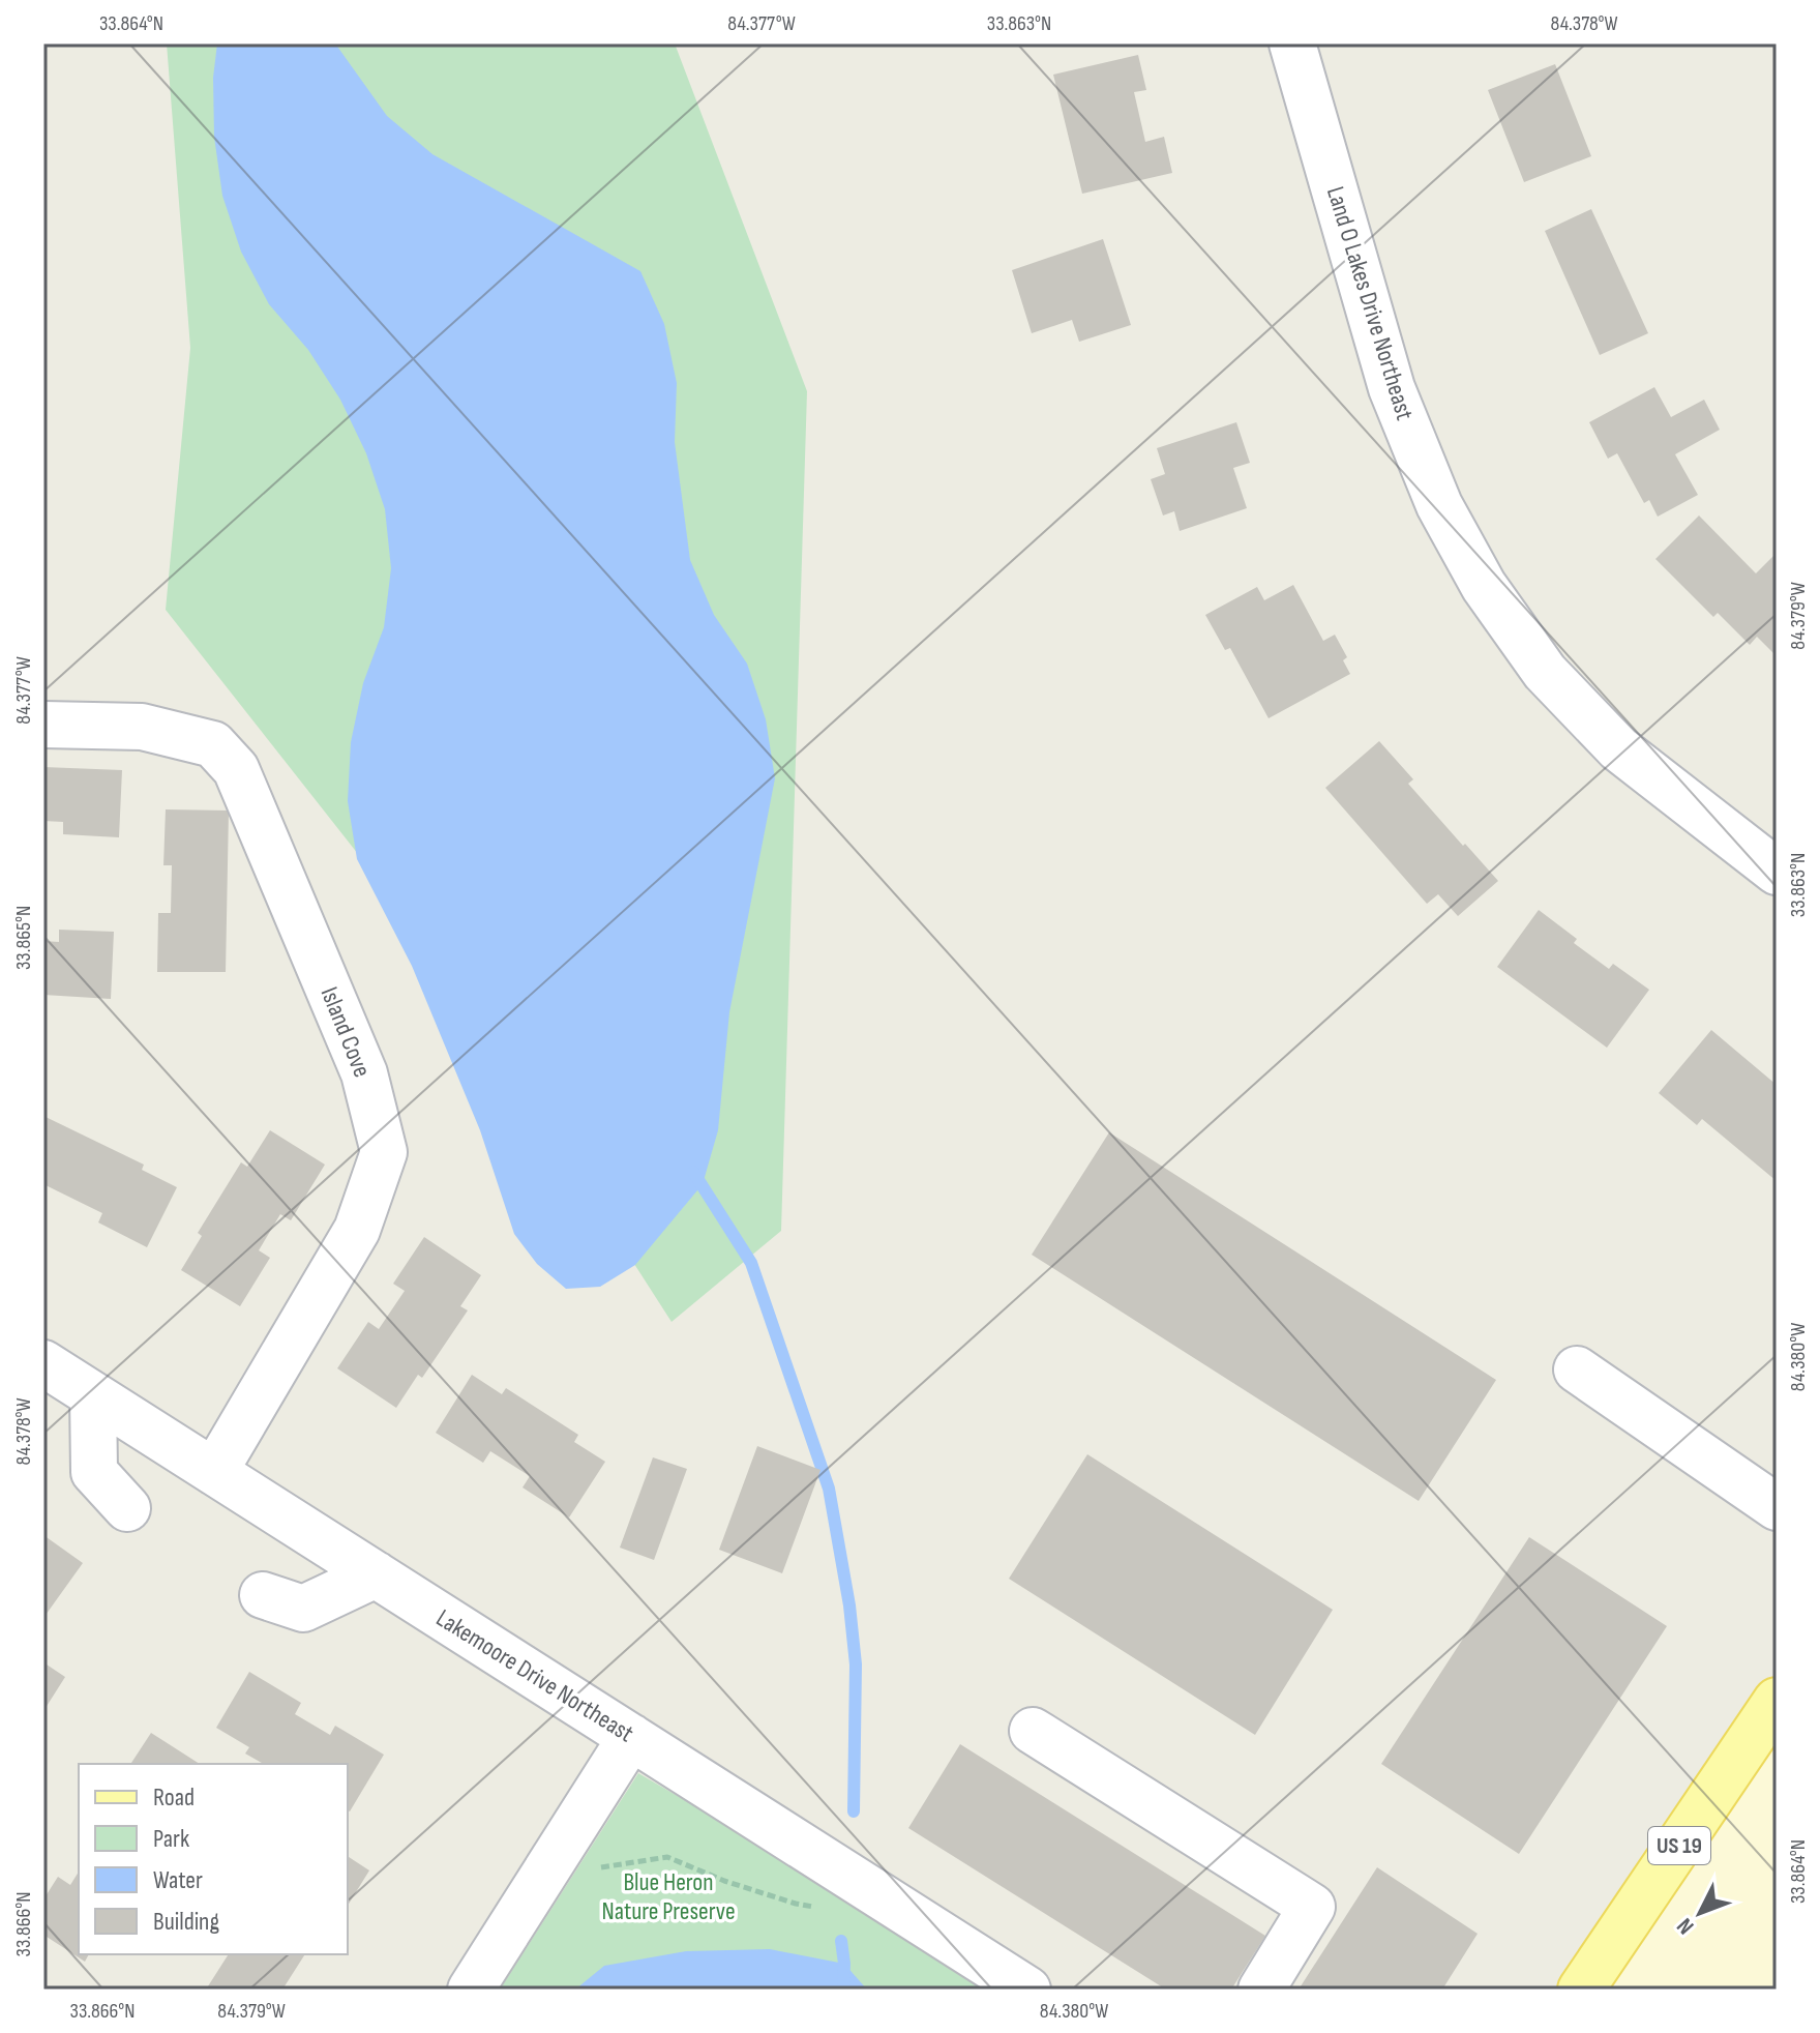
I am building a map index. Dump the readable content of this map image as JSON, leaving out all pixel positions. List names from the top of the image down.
{
  "streets": {
    "main road": ["US 19"],
    "street": ["Land O Lakes Drive Northeast", "Island Cove", "Lakemoore Drive Northeast"]
  },
  "crossings": [
    ["Island Cove", "Lakemoore Drive Northeast"]
  ],
  "parks": ["Blue Heron Nature Preserve"],
  "legend": [
    "Road",
    "Park",
    "Water",
    "Building"
  ],
  "north": "bottom left",
  "coordinates": [
    "33.864°N",
    "84.377°W",
    "33.863°N",
    "84.378°W",
    "84.379°W",
    "33.865°N",
    "84.380°W",
    "33.866°N"
  ]
}
